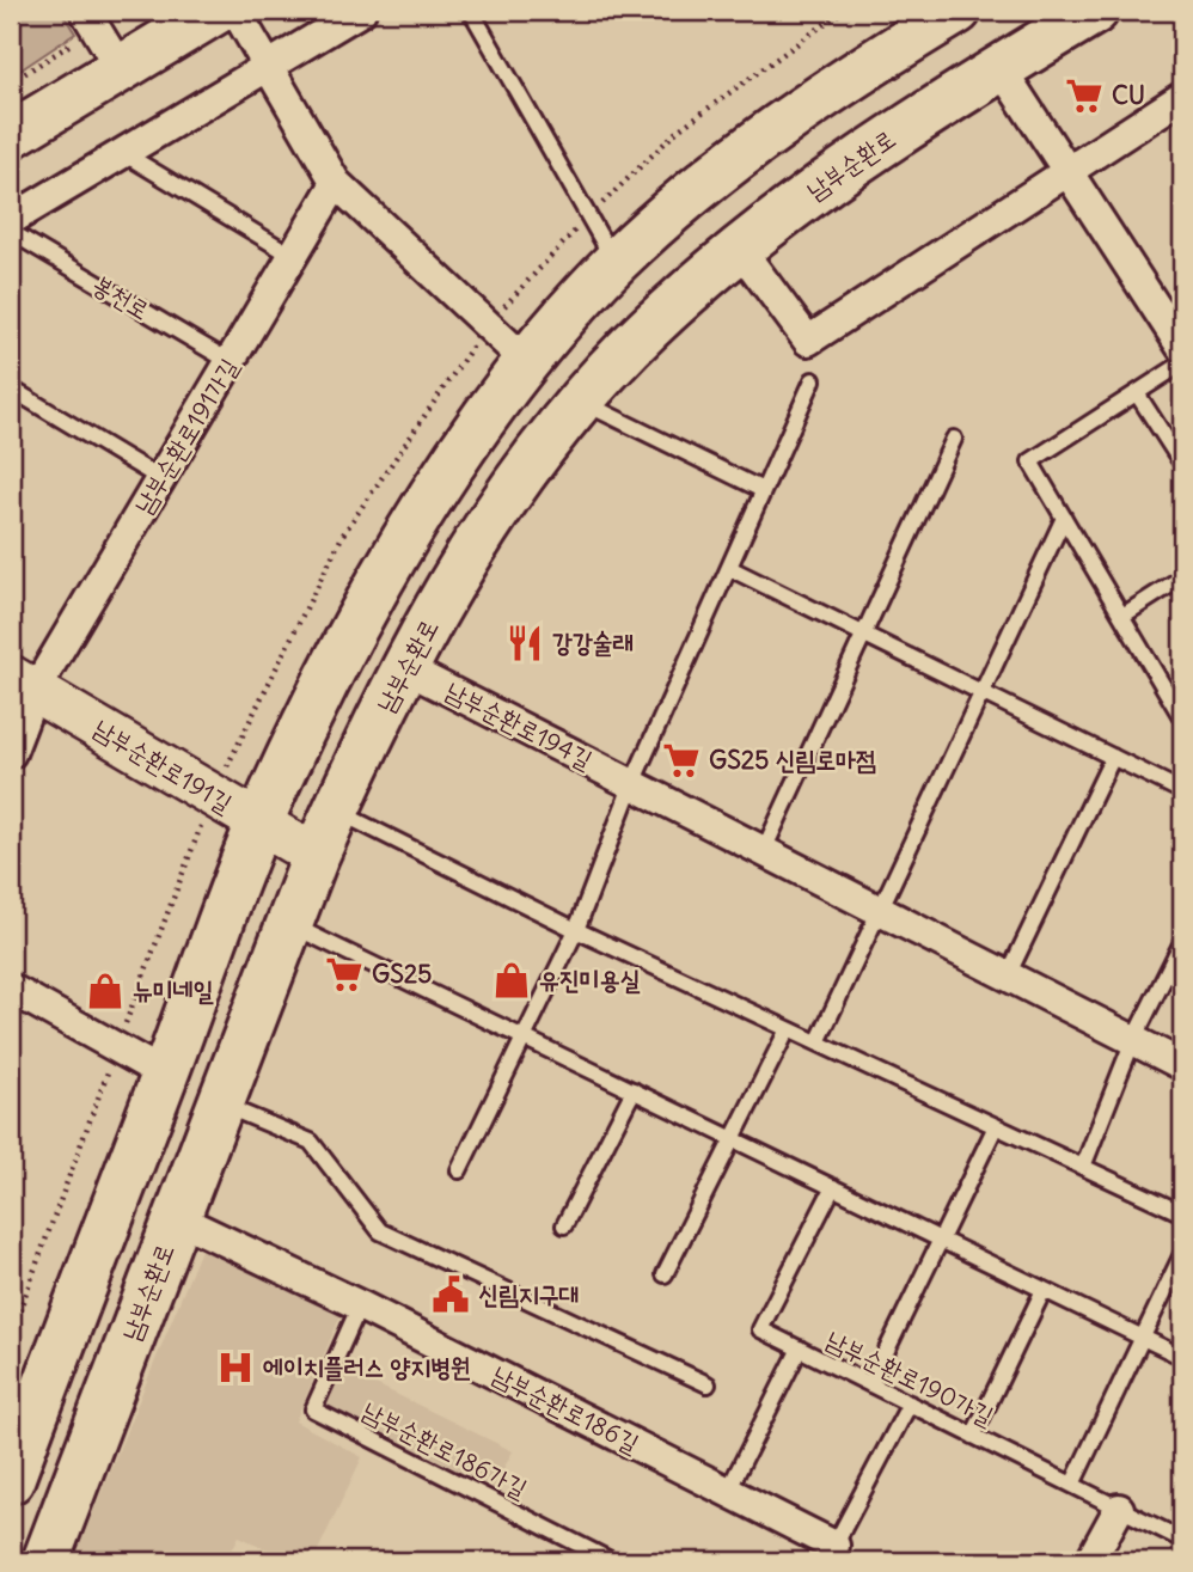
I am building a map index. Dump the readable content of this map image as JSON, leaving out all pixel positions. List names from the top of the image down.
{
  "streets": {
    "main road": ["남부순환로"],
    "street": [
      "남부순환로191가길",
      "남부순환로194길",
      "남부순환로191길",
      "남부순환로186길"
    ],
    "lane": ["봉천로", "남부순환로190가길", "남부순환로186가길"]
  },
  "crossings": [
    ["남부순환로", "남부순환로194길"],
    ["남부순환로", "남부순환로191길"],
    ["남부순환로", "남부순환로186길"],
    ["봉천로", "남부순환로191가길"],
    ["남부순환로191가길", "남부순환로191길"],
    ["남부순환로186길", "남부순환로186가길"]
  ],
  "places": {
    "supermarket": ["CU", "GS25 신림로마점", "GS25"],
    "restaurant": ["강강술래"],
    "shop": ["유진미용실", "뉴미네일"],
    "public building": ["신림지구대"],
    "hospital": ["에이치플러스 양지병원"]
  }
}
